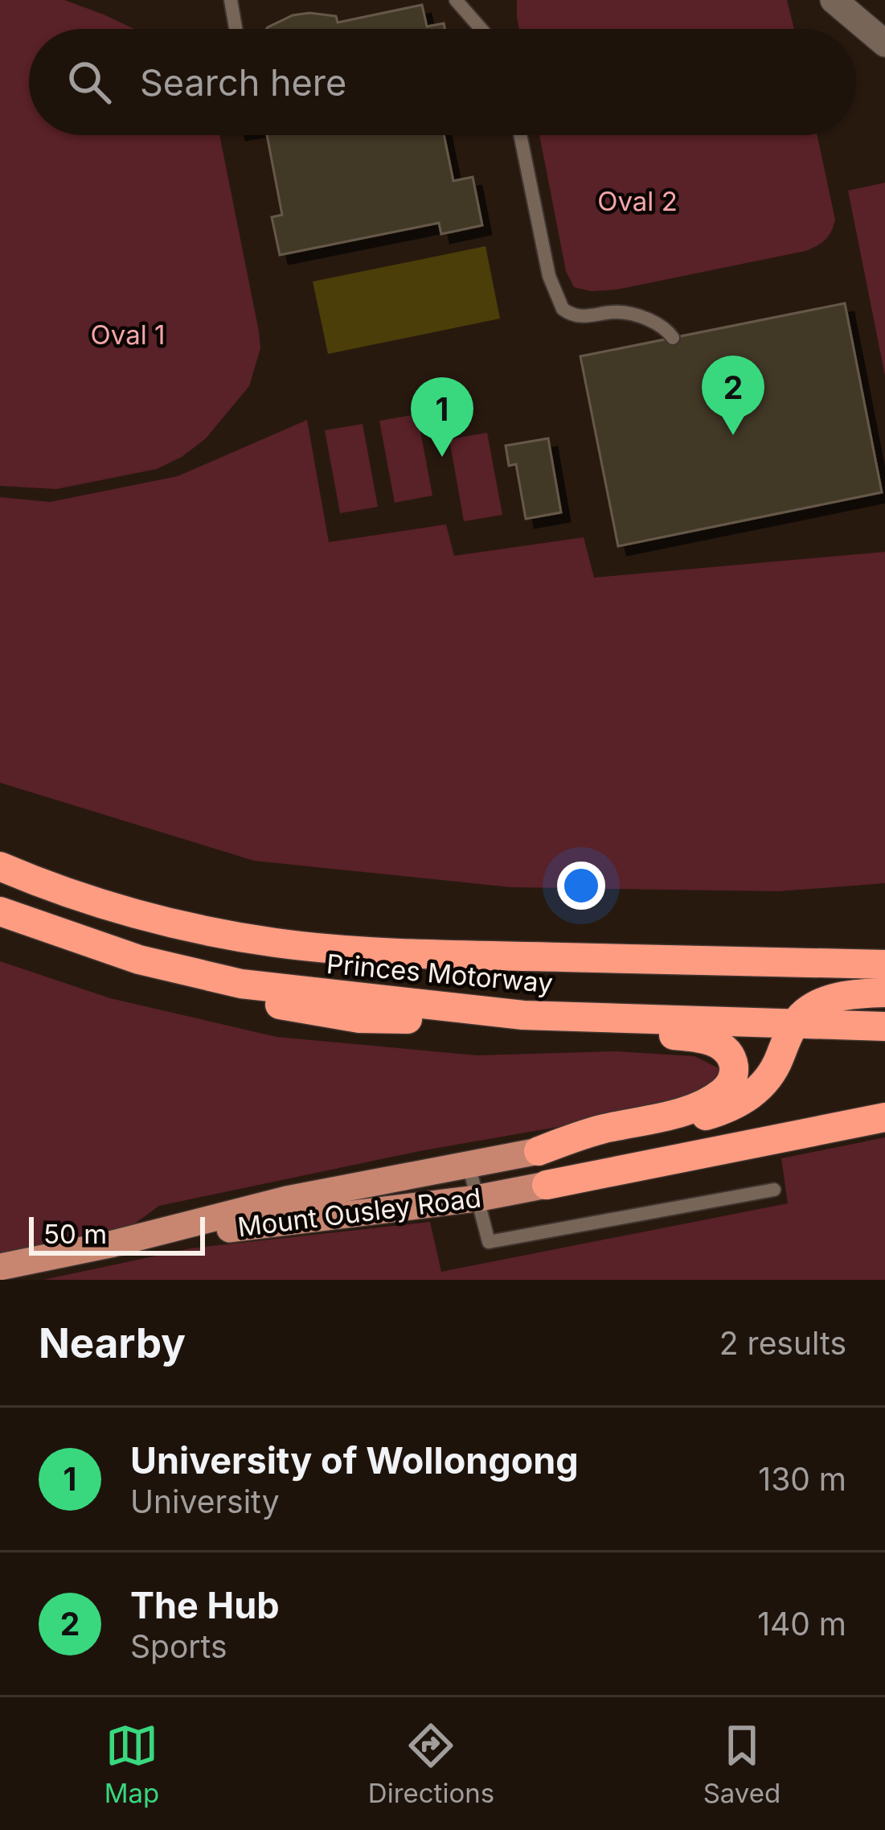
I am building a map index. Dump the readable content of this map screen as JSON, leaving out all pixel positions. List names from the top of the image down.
{
  "streets": {
    "highway": ["Princes Motorway"],
    "main road": ["Mount Ousley Road"]
  },
  "parks": ["Oval 2", "Oval 1"],
  "scale_bar": "50 m",
  "page": {
    "search": "Search here",
    "pins": ["2", "1"],
    "scale": "50 m",
    "heading": ["Nearby", "2 results"],
    "list": [
      {
        "mark": "1",
        "name": "University of Wollongong",
        "note": "University",
        "value": "130 m"
      },
      {
        "mark": "2",
        "name": "The Hub",
        "note": "Sports",
        "value": "140 m"
      }
    ],
    "nav": ["Map", "Directions", "Saved"]
  }
}
